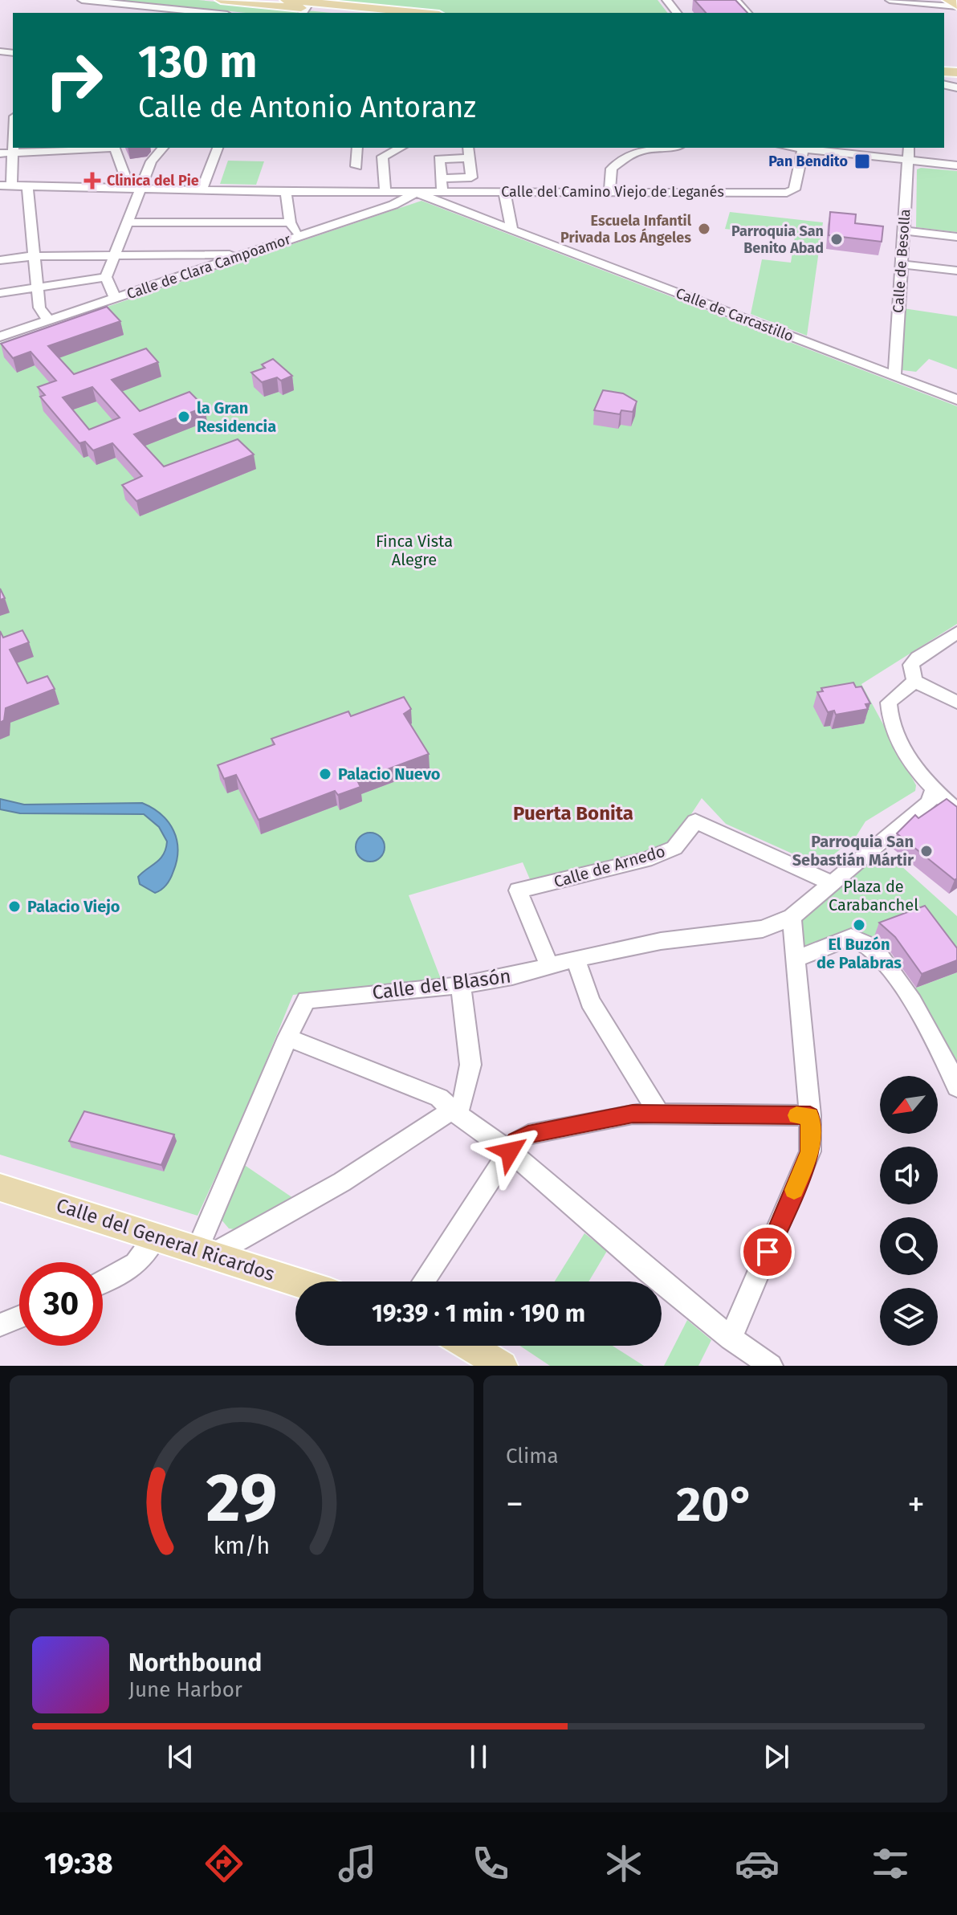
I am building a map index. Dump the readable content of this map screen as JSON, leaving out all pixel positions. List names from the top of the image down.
{
  "streets": {
    "main road": ["Calle del General Ricardos"],
    "street": [
      "Calle del Camino Viejo de Leganés",
      "Calle de Besolla",
      "Calle de Clara Campoamor",
      "Calle de Carcastillo",
      "Calle de Arnedo",
      "Calle del Blasón"
    ]
  },
  "crossings": [
    ["Calle del Camino Viejo de Leganés", "Calle de Clara Campoamor"],
    ["Calle del Camino Viejo de Leganés", "Calle de Carcastillo"],
    ["Calle de Besolla", "Calle de Carcastillo"],
    ["Calle de Clara Campoamor", "Calle de Carcastillo"],
    ["Calle de Arnedo", "Calle del Blasón"],
    ["Calle del Blasón", "Calle del General Ricardos"]
  ],
  "districts": ["Puerta Bonita"],
  "parks": ["Finca Vista Alegre", "Plaza de Carabanchel"],
  "places": {
    "transit": ["Pan Bendito"],
    "health": ["Clinica del Pie"],
    "other": [
      "Escuela Infantil Privada Los Ángeles",
      "Parroquia San Benito Abad",
      "la Gran Residencia",
      "Palacio Nuevo",
      "Parroquia San Sebastián Mártir",
      "Palacio Viejo",
      "El Buzón de Palabras"
    ]
  },
  "north": "bottom left",
  "page": {
    "turn": ["130 m", "Calle de Antonio Antoranz"],
    "limit": "30",
    "trip": "19:39 · 1 min · 190 m",
    "tile": "Clima",
    "heat": ["−", "20°", "+"],
    "song": ["Northbound", "June Harbor"],
    "tabs": "19:38",
    "gauge": ["29", "km/h"]
  }
}
